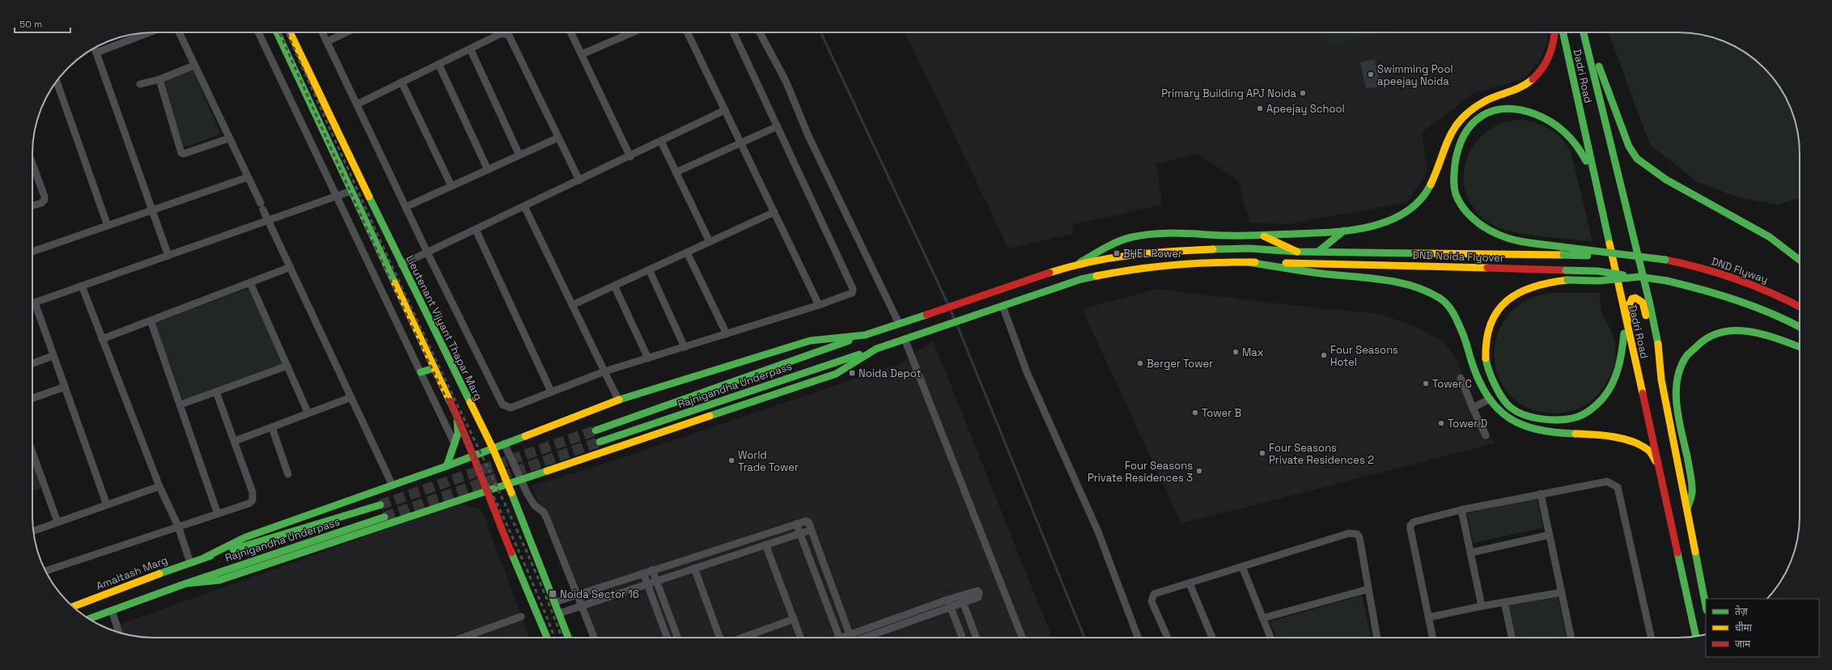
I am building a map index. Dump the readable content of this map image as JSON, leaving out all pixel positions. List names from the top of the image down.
{
  "streets": {
    "main road": [
      "Dadri Road",
      "DND Noida Flyover",
      "DND Flyway",
      "Lieutenant Vijyant Thapar Marg",
      "Rajnigandha Underpass",
      "Amaltash Marg"
    ]
  },
  "crossings": [
    ["DND Noida Flyover", "DND Flyway"],
    ["Rajnigandha Underpass", "Amaltash Marg"]
  ],
  "places": {
    "other": [
      "Swimming Pool apeejay Noida",
      "Primary Building APJ Noida",
      "Apeejay School",
      "Max",
      "Four Seasons Hotel",
      "Berger Tower",
      "Tower C",
      "Tower B",
      "Tower D",
      "Four Seasons Private Residences 2",
      "World Trade Tower",
      "Four Seasons Private Residences 3"
    ],
    "transit": ["BHEL Power", "Noida Depot", "Noida Sector 16"]
  },
  "legend": ["तेज़", "धीमा", "जाम"],
  "scale_bar": "50 m"
}
